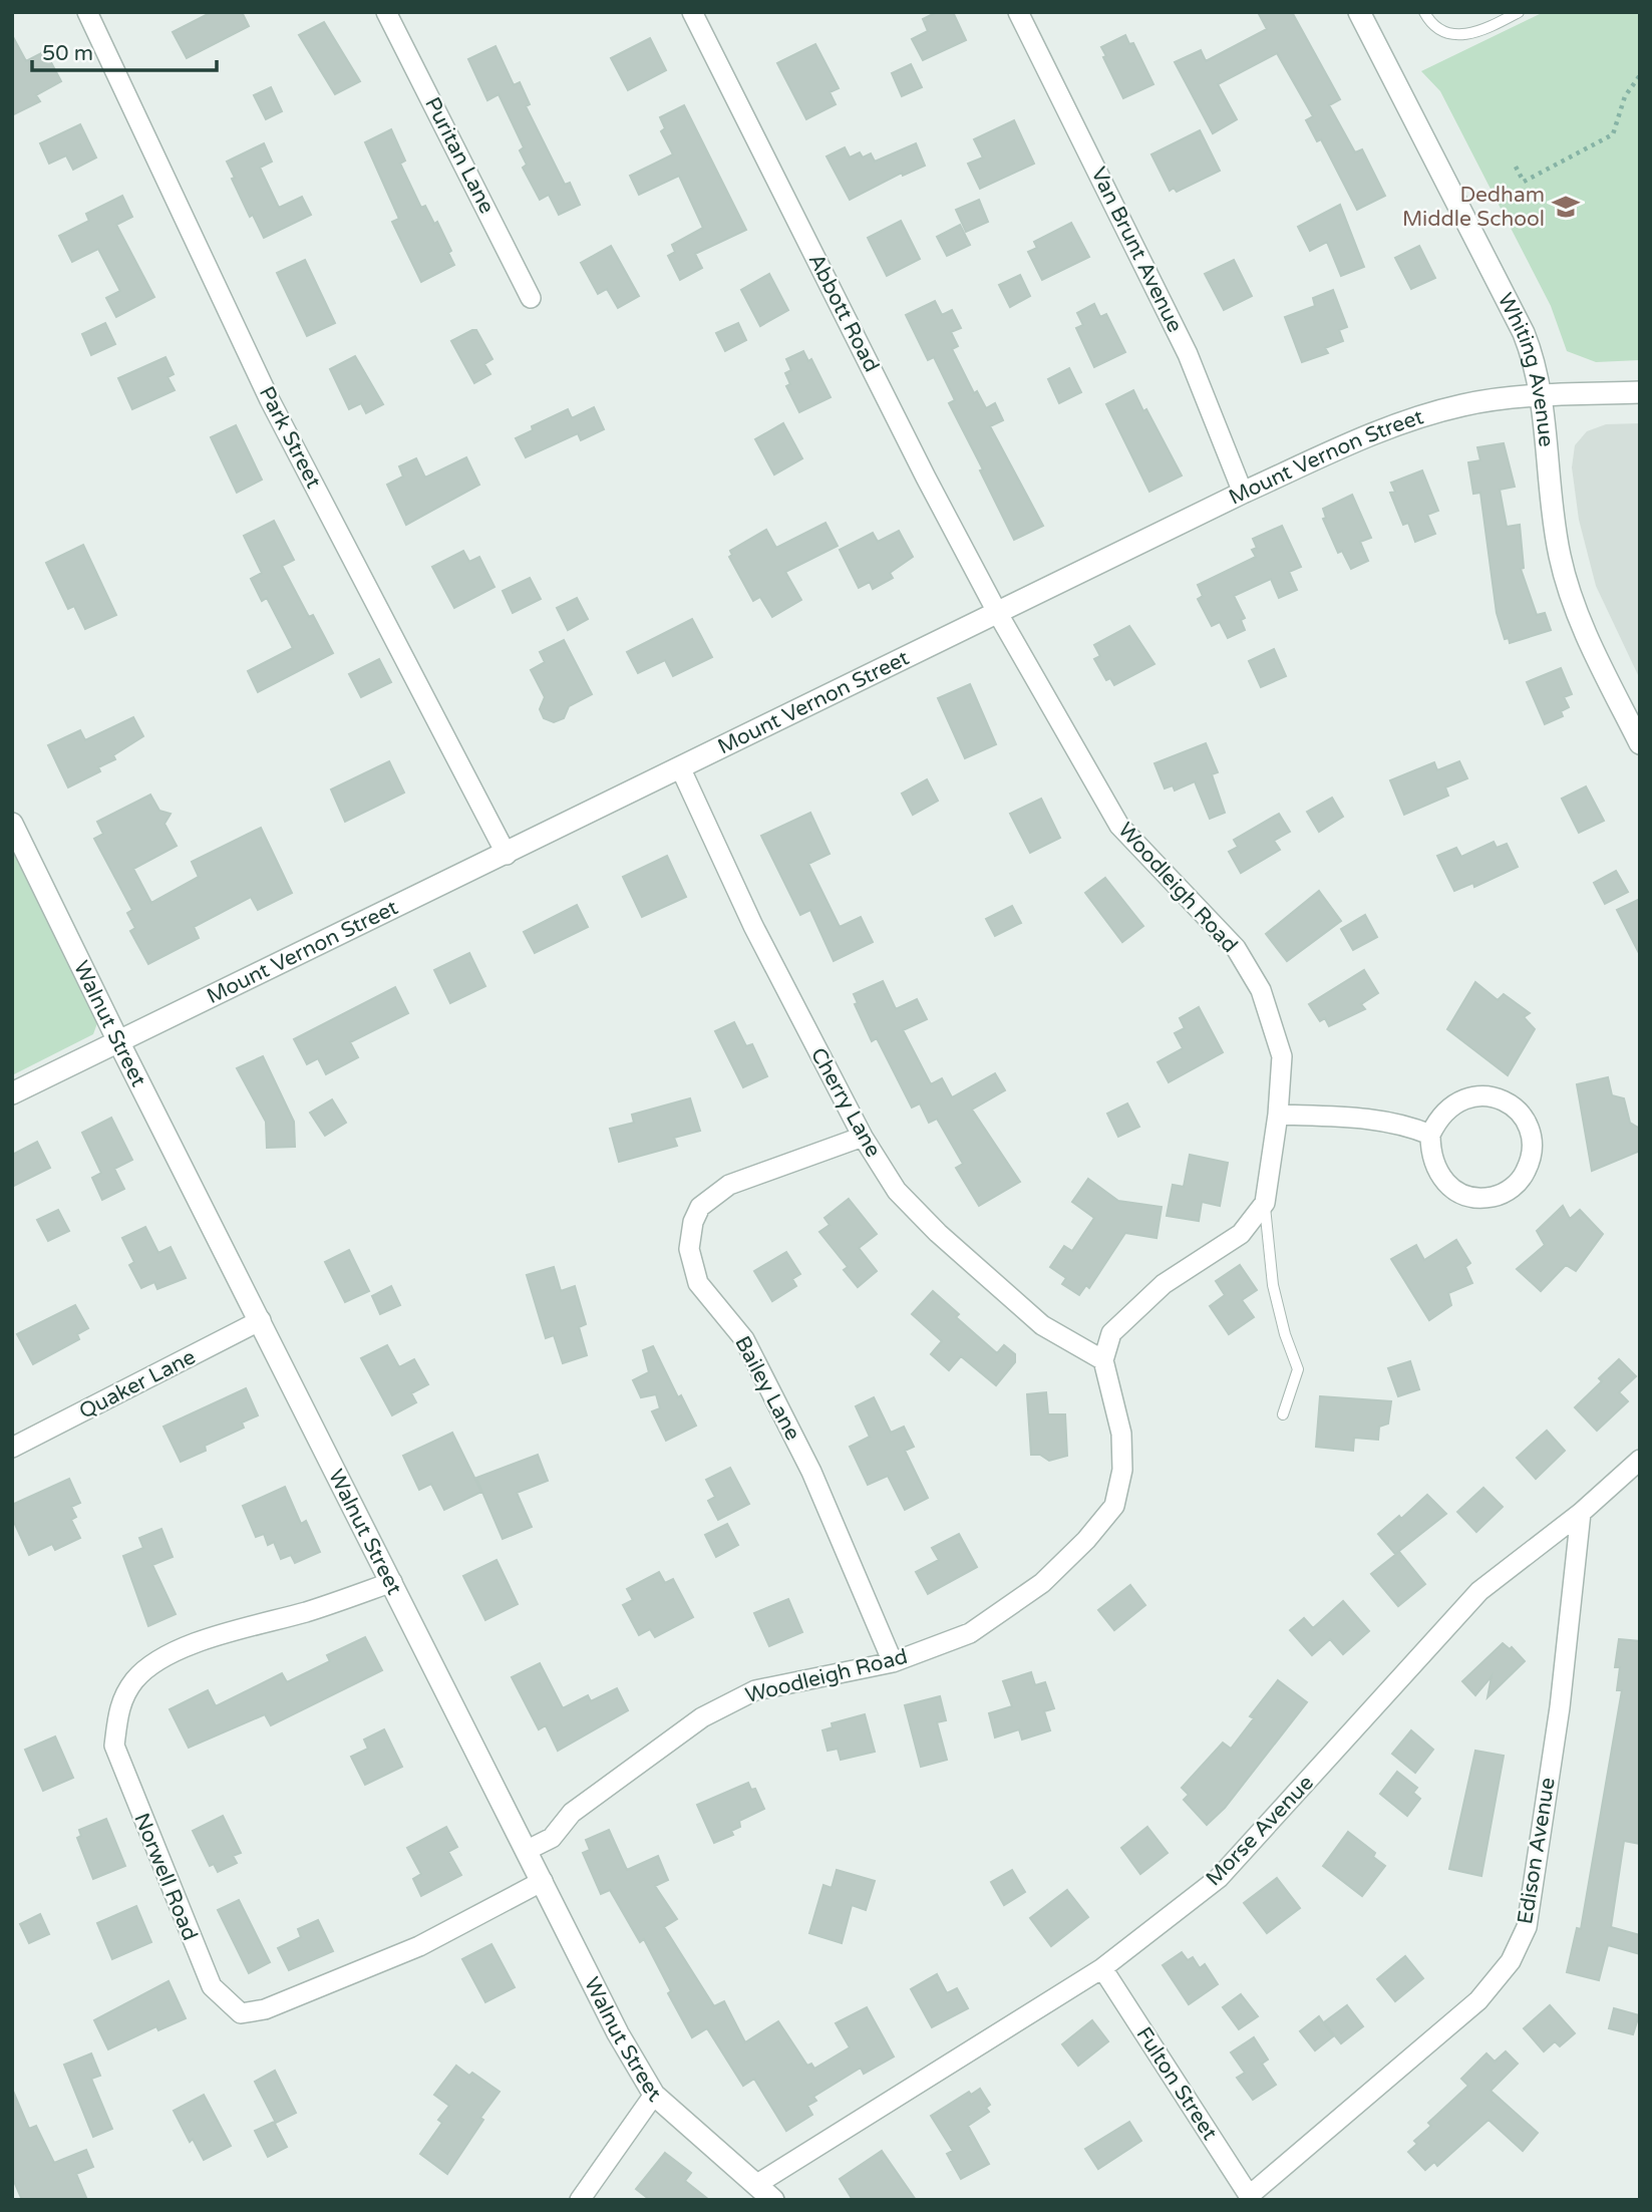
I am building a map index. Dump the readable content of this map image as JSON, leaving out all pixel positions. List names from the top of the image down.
{
  "streets": {
    "street": [
      "Puritan Lane",
      "Van Brunt Avenue",
      "Abbott Road",
      "Whiting Avenue",
      "Park Street",
      "Mount Vernon Street",
      "Woodleigh Road",
      "Walnut Street",
      "Cherry Lane",
      "Quaker Lane",
      "Bailey Lane",
      "Morse Avenue",
      "Edison Avenue",
      "Norwell Road",
      "Fulton Street"
    ]
  },
  "crossings": [
    ["Van Brunt Avenue", "Mount Vernon Street"],
    ["Abbott Road", "Mount Vernon Street"],
    ["Abbott Road", "Woodleigh Road"],
    ["Whiting Avenue", "Mount Vernon Street"],
    ["Park Street", "Mount Vernon Street"],
    ["Mount Vernon Street", "Woodleigh Road"],
    ["Mount Vernon Street", "Walnut Street"],
    ["Mount Vernon Street", "Cherry Lane"],
    ["Woodleigh Road", "Walnut Street"],
    ["Woodleigh Road", "Cherry Lane"],
    ["Woodleigh Road", "Bailey Lane"],
    ["Walnut Street", "Quaker Lane"],
    ["Walnut Street", "Morse Avenue"],
    ["Walnut Street", "Norwell Road"],
    ["Cherry Lane", "Bailey Lane"],
    ["Morse Avenue", "Edison Avenue"],
    ["Morse Avenue", "Fulton Street"],
    ["Edison Avenue", "Fulton Street"]
  ],
  "places": {
    "school or university": ["Dedham Middle School"]
  },
  "scale_bar": "50 m"
}
